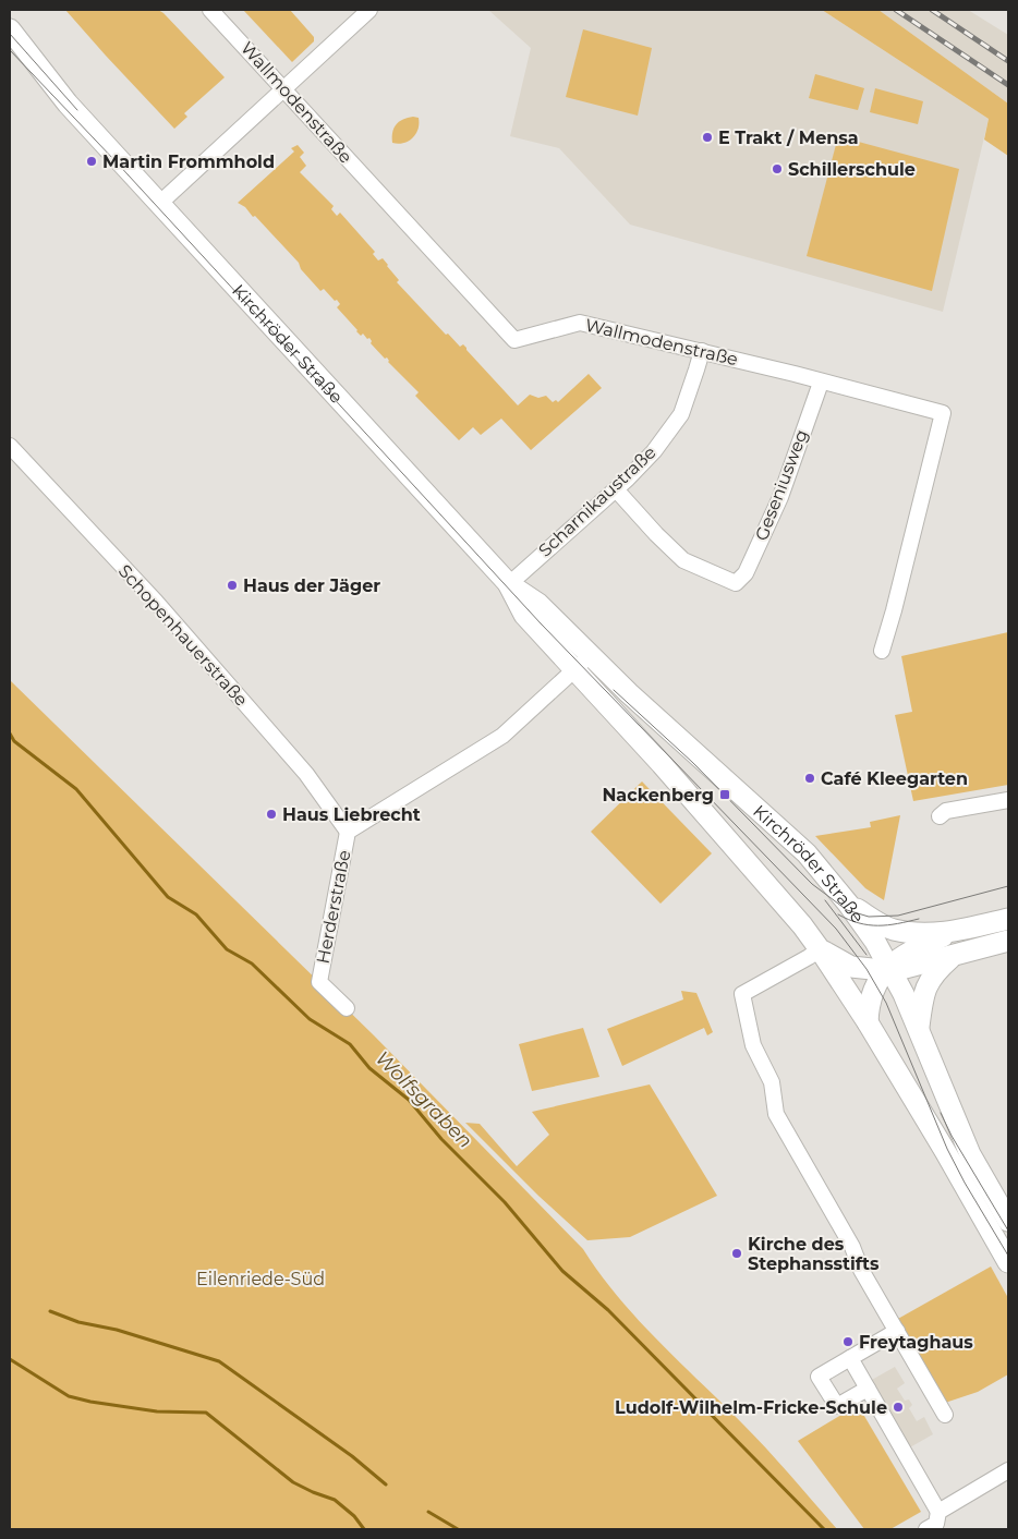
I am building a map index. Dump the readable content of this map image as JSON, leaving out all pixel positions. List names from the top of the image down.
{
  "streets": {
    "main road": ["Kirchröder Straße"],
    "street": [
      "Wallmodenstraße",
      "Geseniusweg",
      "Scharnikaustraße",
      "Schopenhauerstraße",
      "Herderstraße"
    ]
  },
  "crossings": [
    ["Wallmodenstraße", "Geseniusweg"],
    ["Wallmodenstraße", "Scharnikaustraße"],
    ["Kirchröder Straße", "Scharnikaustraße"],
    ["Kirchröder Straße", "Herderstraße"],
    ["Geseniusweg", "Scharnikaustraße"],
    ["Schopenhauerstraße", "Herderstraße"]
  ],
  "water": ["Wolfsgraben"],
  "parks": ["Eilenriede-Süd"],
  "places": {
    "other": [
      "E Trakt / Mensa",
      "Martin Frommhold",
      "Schillerschule",
      "Haus der Jäger",
      "Café Kleegarten",
      "Haus Liebrecht",
      "Kirche des Stephansstifts",
      "Freytaghaus",
      "Ludolf-Wilhelm-Fricke-Schule"
    ],
    "transit": ["Nackenberg"]
  }
}
